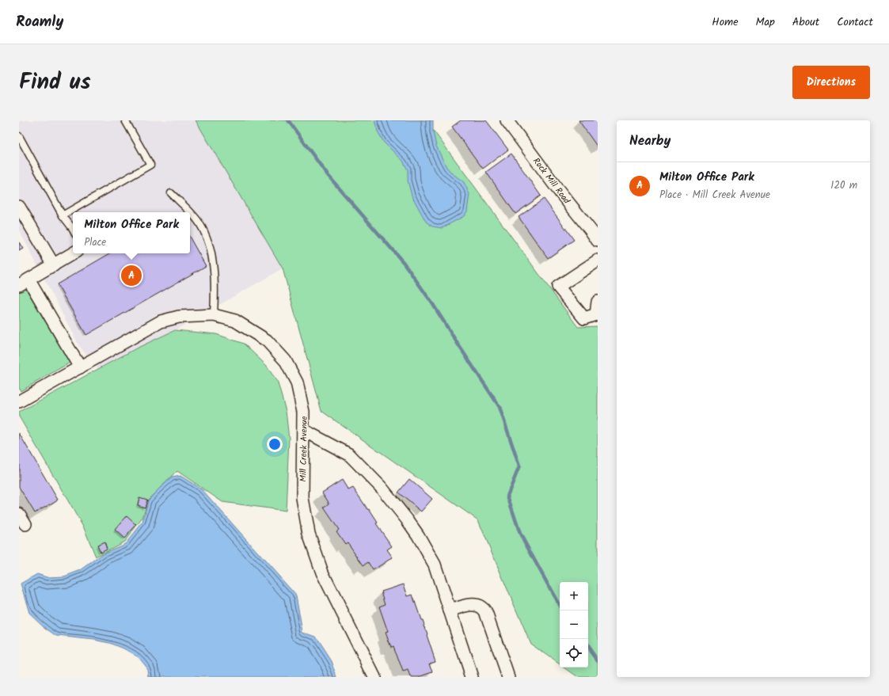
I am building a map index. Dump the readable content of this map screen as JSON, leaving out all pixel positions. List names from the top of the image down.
{
  "streets": {
    "street": ["Rock Mill Road", "Mill Creek Avenue"]
  },
  "page": {
    "header": "Roamly",
    "nav": [
      "Home",
      "Map",
      "About",
      "Contact"
    ],
    "title": "Find us",
    "buttons": "Directions",
    "heading": "Nearby",
    "list": [
      {
        "mark": "A",
        "name": "Milton Office Park",
        "note": "Place · Mill Creek Avenue",
        "value": "120 m"
      }
    ],
    "popup": ["Milton Office Park", "Place"],
    "pins": "A",
    "map_buttons": ["+", "−"]
  }
}
